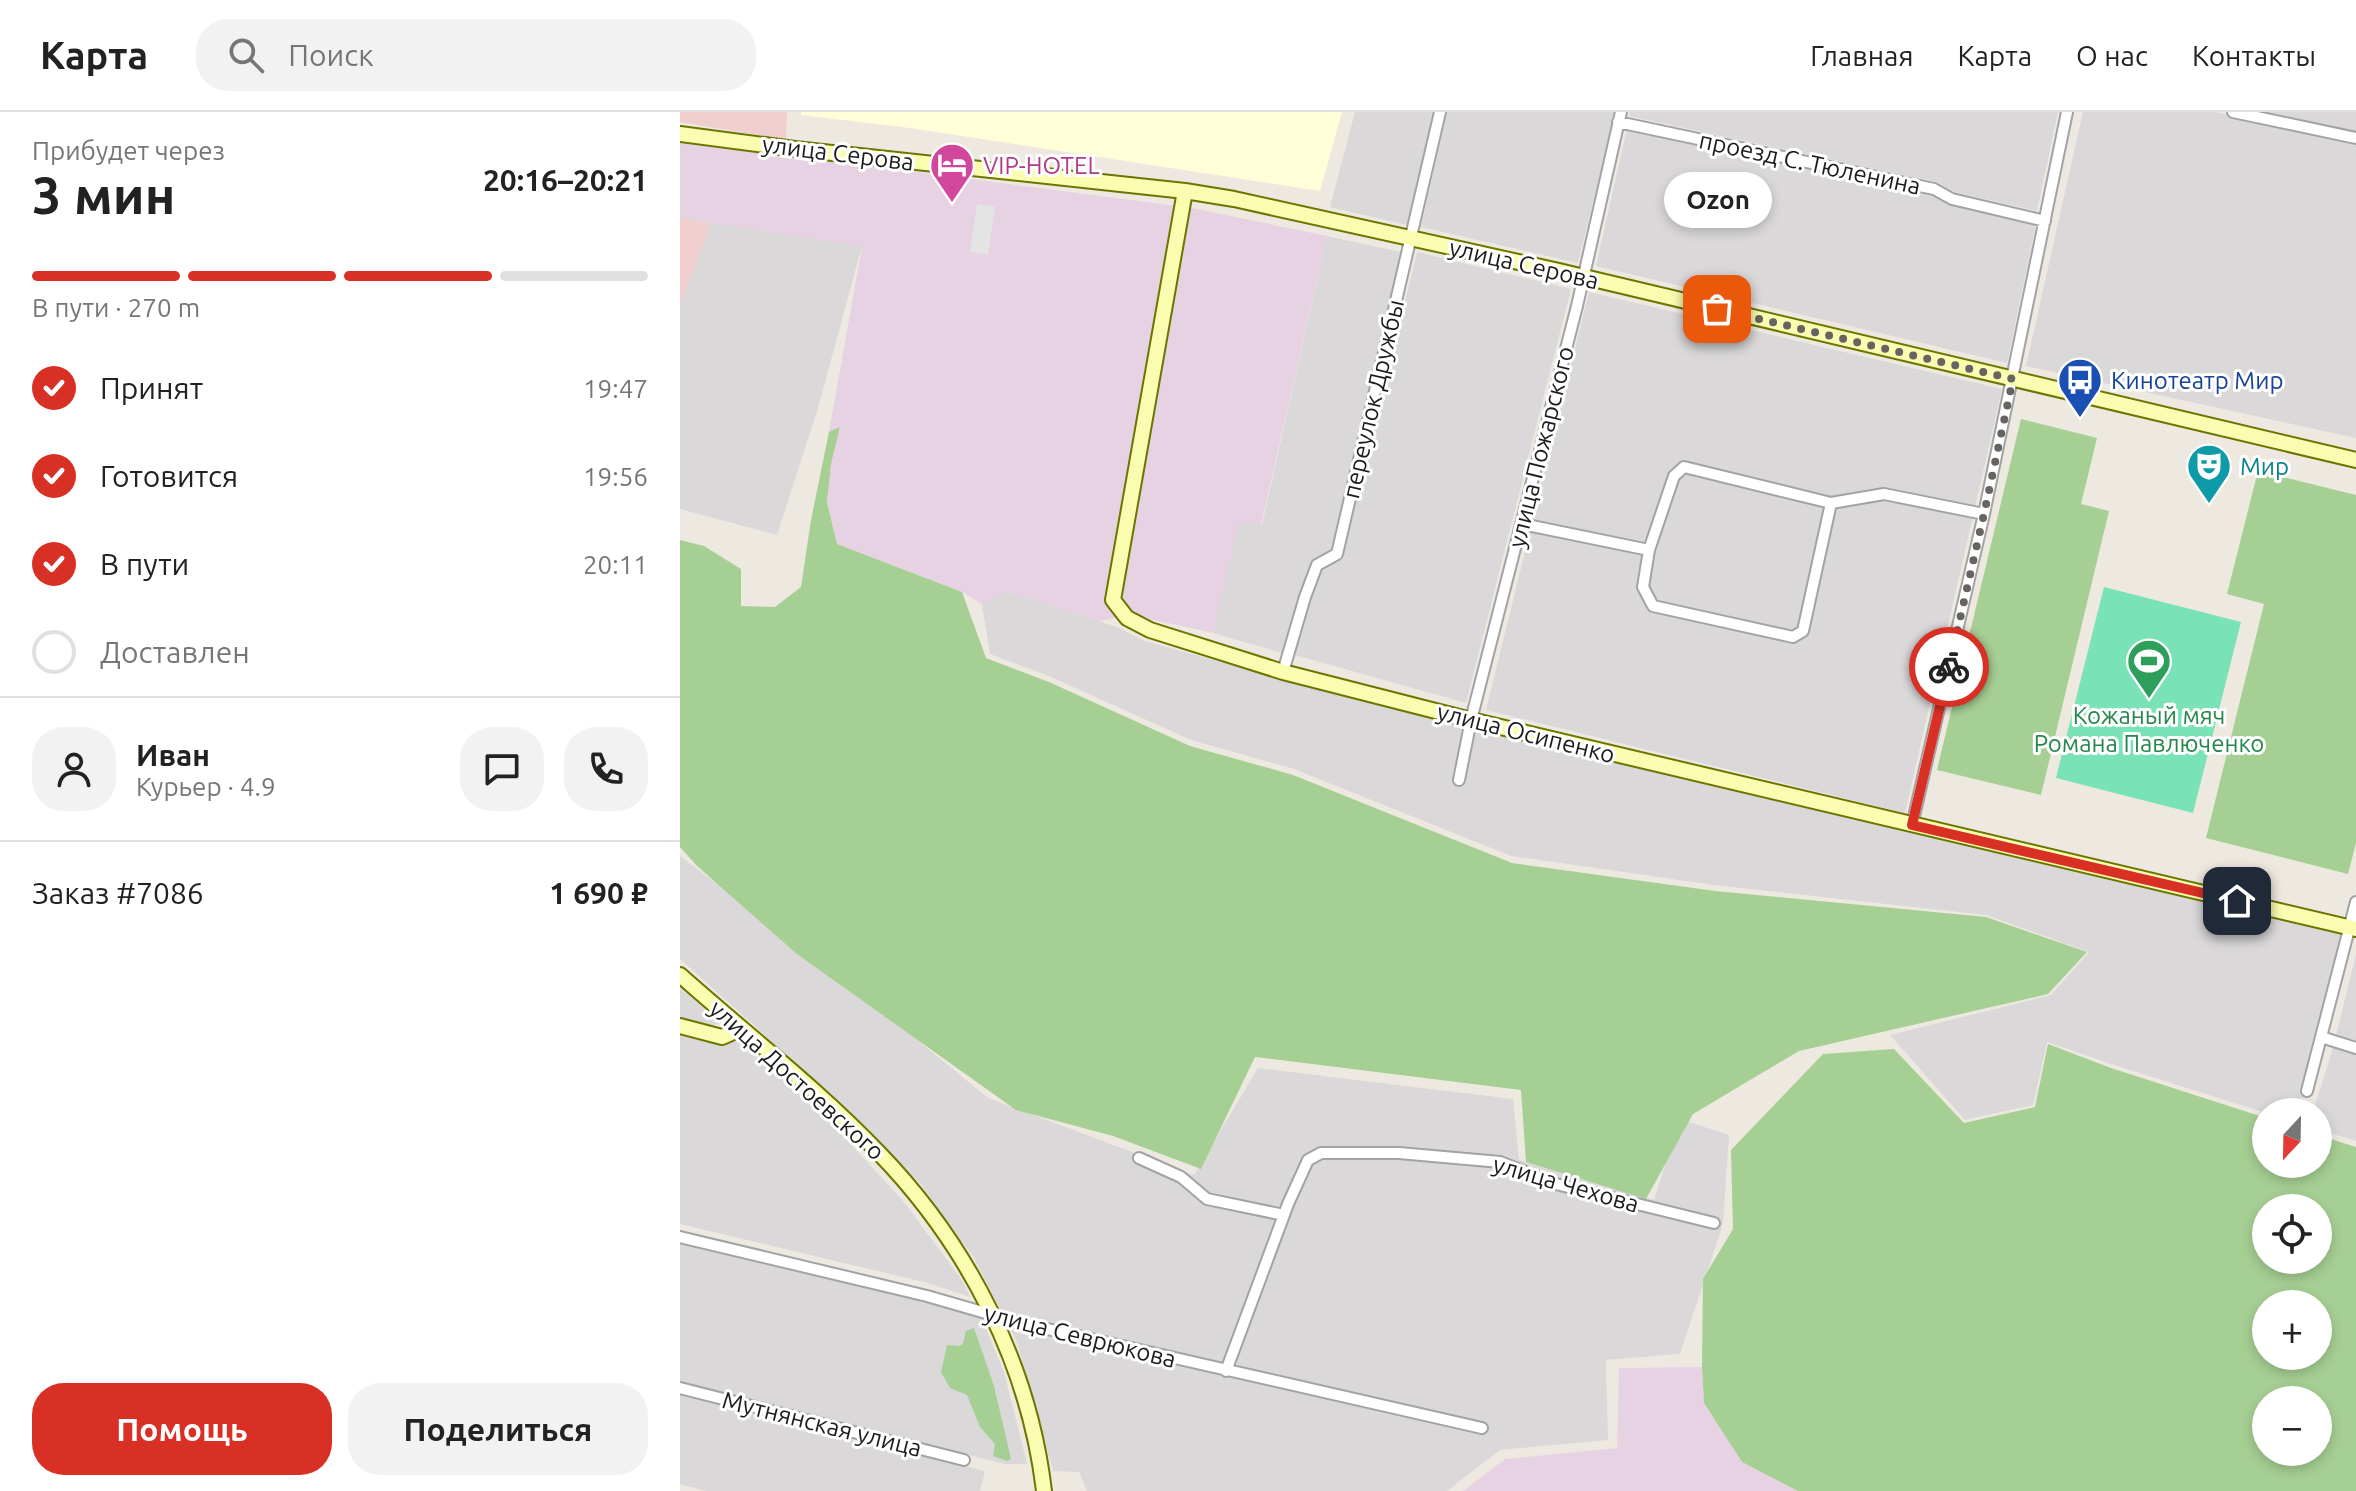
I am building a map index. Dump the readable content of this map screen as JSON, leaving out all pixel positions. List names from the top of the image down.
{
  "streets": {
    "main road": ["улица Серова", "улица Осипенко", "улица Достоевского"],
    "street": [
      "проезд С. Тюленина",
      "переулок Дружбы",
      "улица Пожарского",
      "улица Чехова",
      "улица Севрюкова",
      "Мутнянская улица"
    ]
  },
  "crossings": [
    ["улица Серова", "переулок Дружбы"],
    ["улица Серова", "улица Пожарского"],
    ["улица Серова", "улица Осипенко"],
    ["проезд С. Тюленина", "улица Пожарского"],
    ["переулок Дружбы", "улица Осипенко"],
    ["улица Пожарского", "улица Осипенко"],
    ["улица Достоевского", "улица Севрюкова"]
  ],
  "places": {
    "hotel": ["VIP-HOTEL"],
    "other": ["Ozon"],
    "bus stop": ["Кинотеатр Мир"],
    "theatre": ["Мир"],
    "sports": ["Кожаный мяч Романа Павлюченко"]
  },
  "north": "bottom",
  "page": {
    "header": "Карта",
    "search": "Поиск",
    "nav": [
      "Главная",
      "Карта",
      "О нас",
      "Контакты"
    ],
    "heading": ["3 мин", "Прибудет через", "20:16–20:21"],
    "panel": [
      "Иван",
      "Курьер · 4.9",
      "Заказ #7086",
      "1 690 ₽"
    ],
    "bubble": "Ozon",
    "bar": "В пути · 270 m",
    "list": [
      ["Принят", "19:47"],
      ["Готовится", "19:56"],
      ["В пути", "20:11"],
      "Доставлен"
    ],
    "map_buttons": ["+", "−"],
    "buttons": ["Помощь", "Поделиться"]
  }
}
